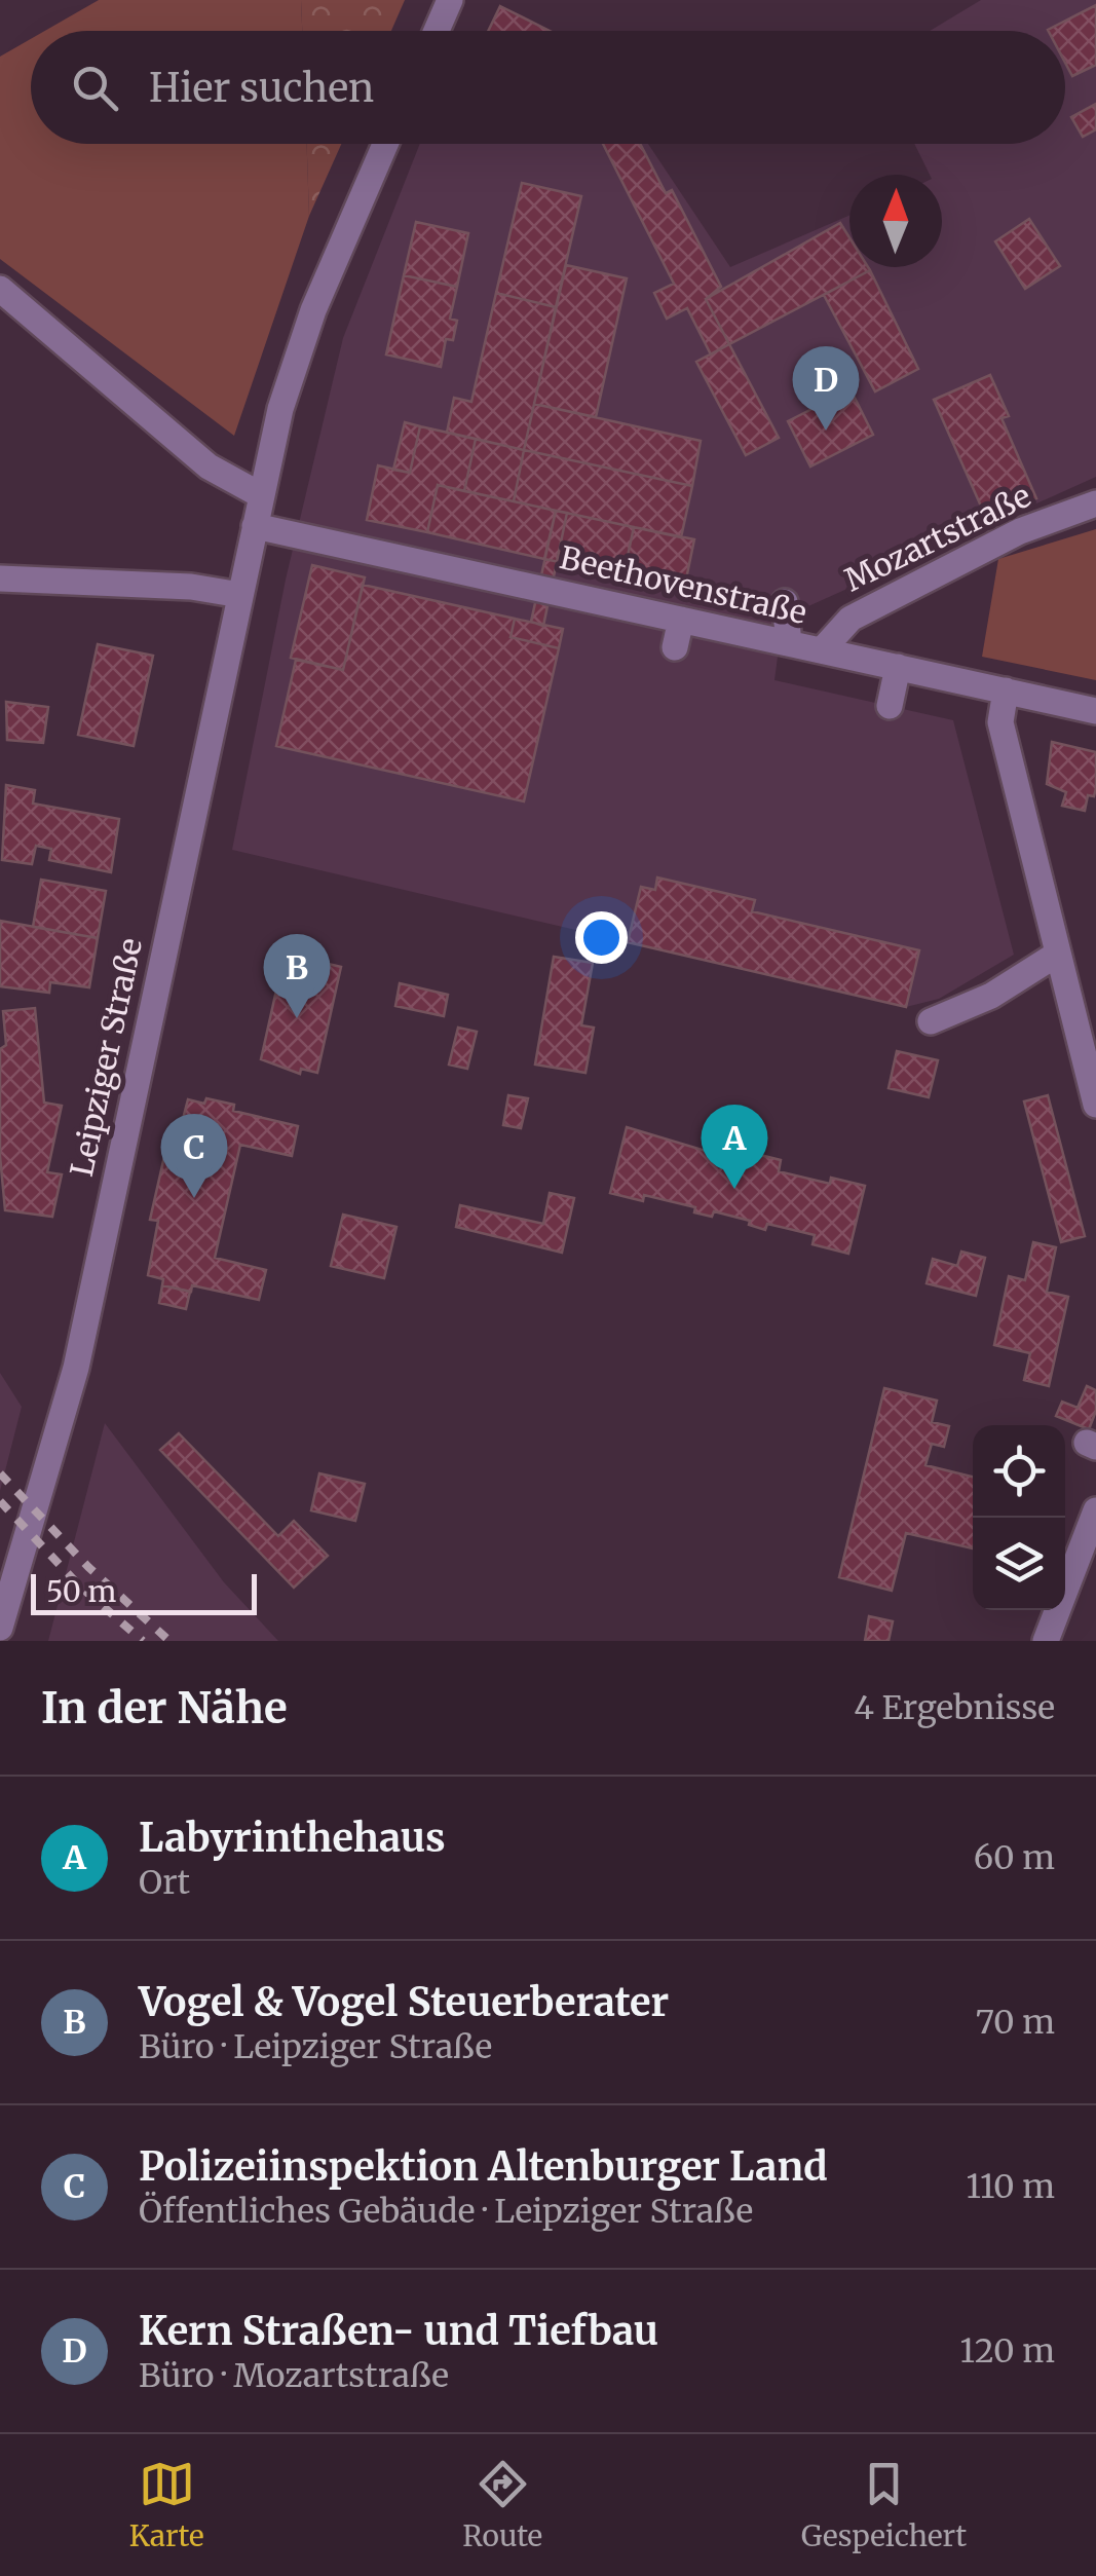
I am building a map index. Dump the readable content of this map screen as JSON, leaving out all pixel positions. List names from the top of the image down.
{
  "streets": {
    "street": ["Mozartstraße", "Beethovenstraße", "Leipziger Straße"]
  },
  "crossings": [
    ["Mozartstraße", "Beethovenstraße"],
    ["Beethovenstraße", "Leipziger Straße"]
  ],
  "scale_bar": "50 m",
  "north": "top",
  "page": {
    "search": "Hier suchen",
    "pins": [
      "D",
      "B",
      "A",
      "C"
    ],
    "scale": "50 m",
    "heading": ["In der Nähe", "4 Ergebnisse"],
    "list": [
      {
        "mark": "A",
        "name": "Labyrinthehaus",
        "note": "Ort",
        "value": "60 m"
      },
      {
        "mark": "B",
        "name": "Vogel & Vogel Steuerberater",
        "note": "Büro · Leipziger Straße",
        "value": "70 m"
      },
      {
        "mark": "C",
        "name": "Polizeiinspektion Altenburger Land",
        "note": "Öffentliches Gebäude · Leipziger Straße",
        "value": "110 m"
      },
      {
        "mark": "D",
        "name": "Kern Straßen- und Tiefbau",
        "note": "Büro · Mozartstraße",
        "value": "120 m"
      }
    ],
    "nav": ["Karte", "Route", "Gespeichert"]
  }
}
